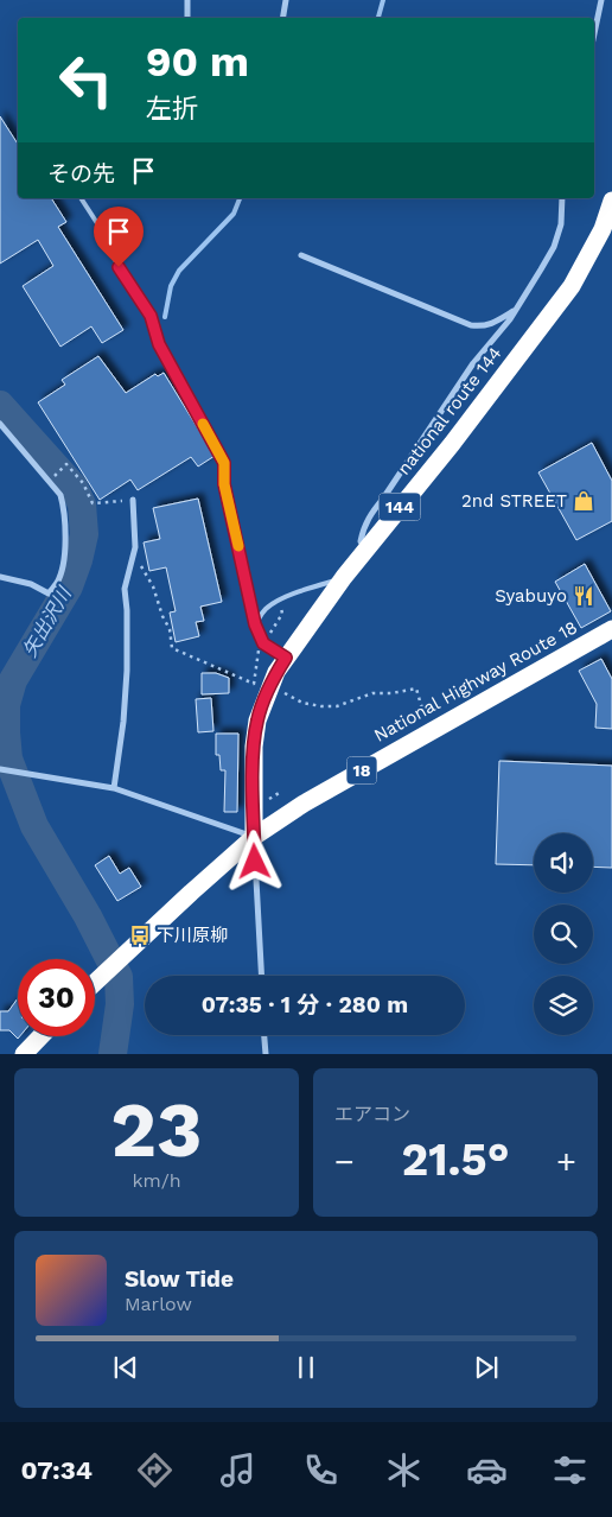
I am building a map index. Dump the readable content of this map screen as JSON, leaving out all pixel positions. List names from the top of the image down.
{
  "streets": {
    "highway": [
      "national route 144",
      "144",
      "National Highway Route 18",
      "18"
    ]
  },
  "crossings": [
    ["national route 144", "National Highway Route 18"]
  ],
  "water": ["矢出沢川"],
  "places": {
    "shop": ["2nd STREET"],
    "restaurant": ["Syabuyo"],
    "bus stop": ["下川原柳"]
  },
  "page": {
    "turn": ["90 m", "左折"],
    "then": "その先",
    "limit": "30",
    "trip": "07:35 · 1 分 · 280 m",
    "tile": [
      ["23", "km/h"],
      "エアコン"
    ],
    "heat": ["−", "21.5°", "+"],
    "song": ["Slow Tide", "Marlow"],
    "tabs": "07:34"
  }
}
